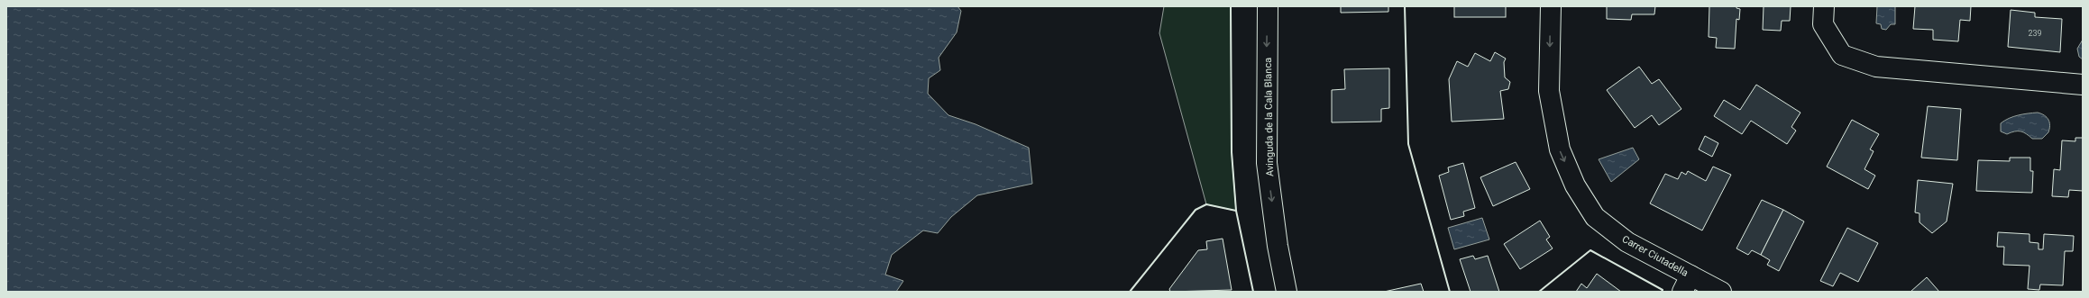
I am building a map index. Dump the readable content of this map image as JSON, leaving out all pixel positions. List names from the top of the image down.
{
  "streets": {
    "street": ["Avinguda de la Cala Blanca", "Carrer Ciutadella"]
  },
  "one_way": ["Avinguda de la Cala Blanca", "Carrer Ciutadella"],
  "house_numbers": ["239"]
}
